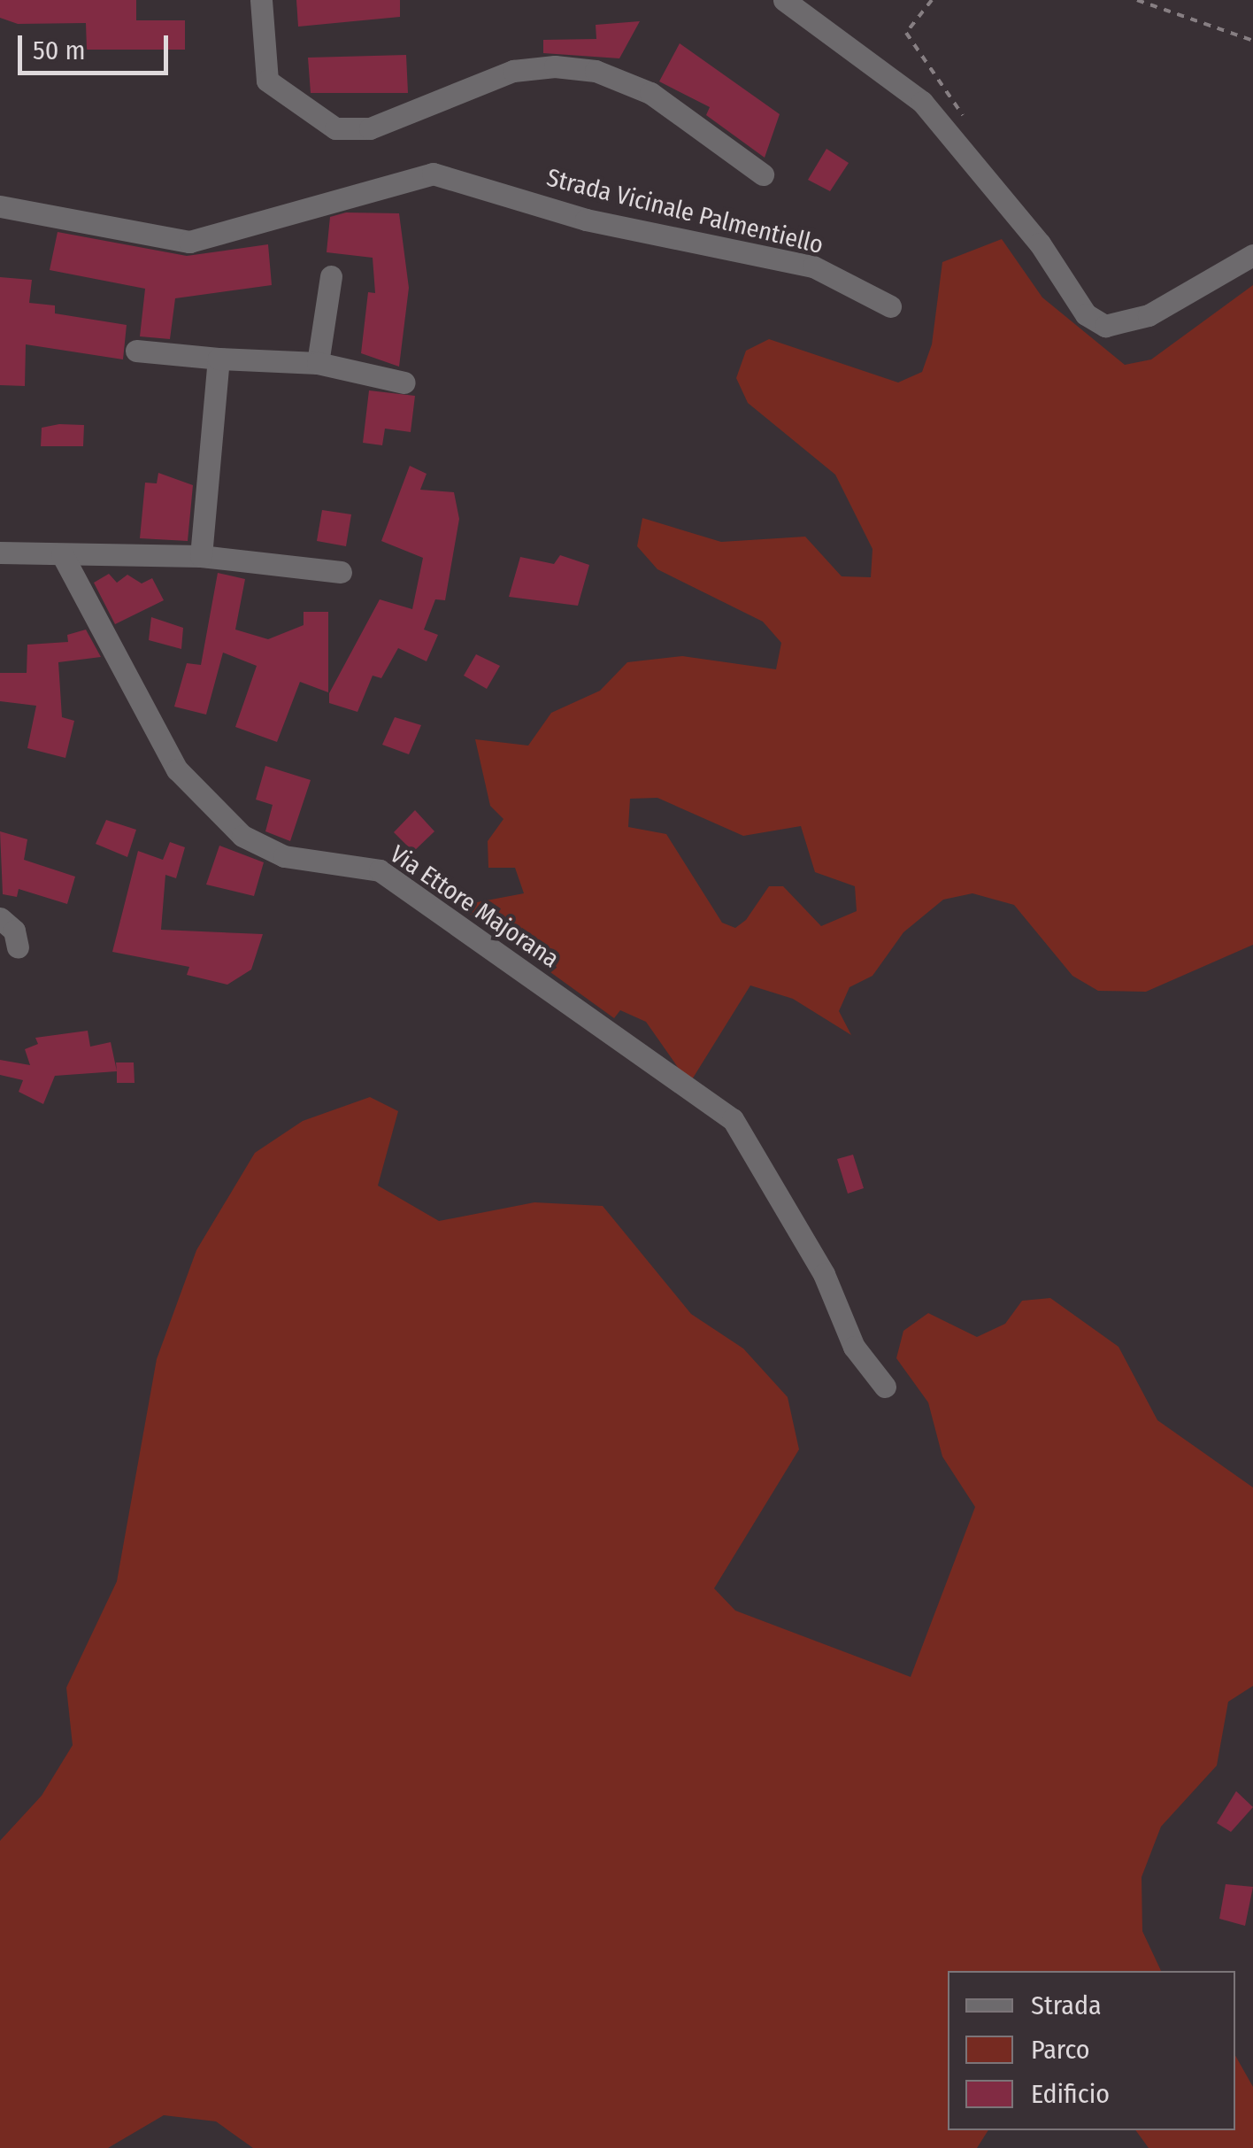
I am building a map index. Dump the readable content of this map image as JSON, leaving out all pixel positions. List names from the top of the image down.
{
  "streets": {
    "street": ["Strada Vicinale Palmentiello", "Via Ettore Majorana"]
  },
  "legend": ["Strada", "Parco", "Edificio"],
  "scale_bar": "50 m"
}
